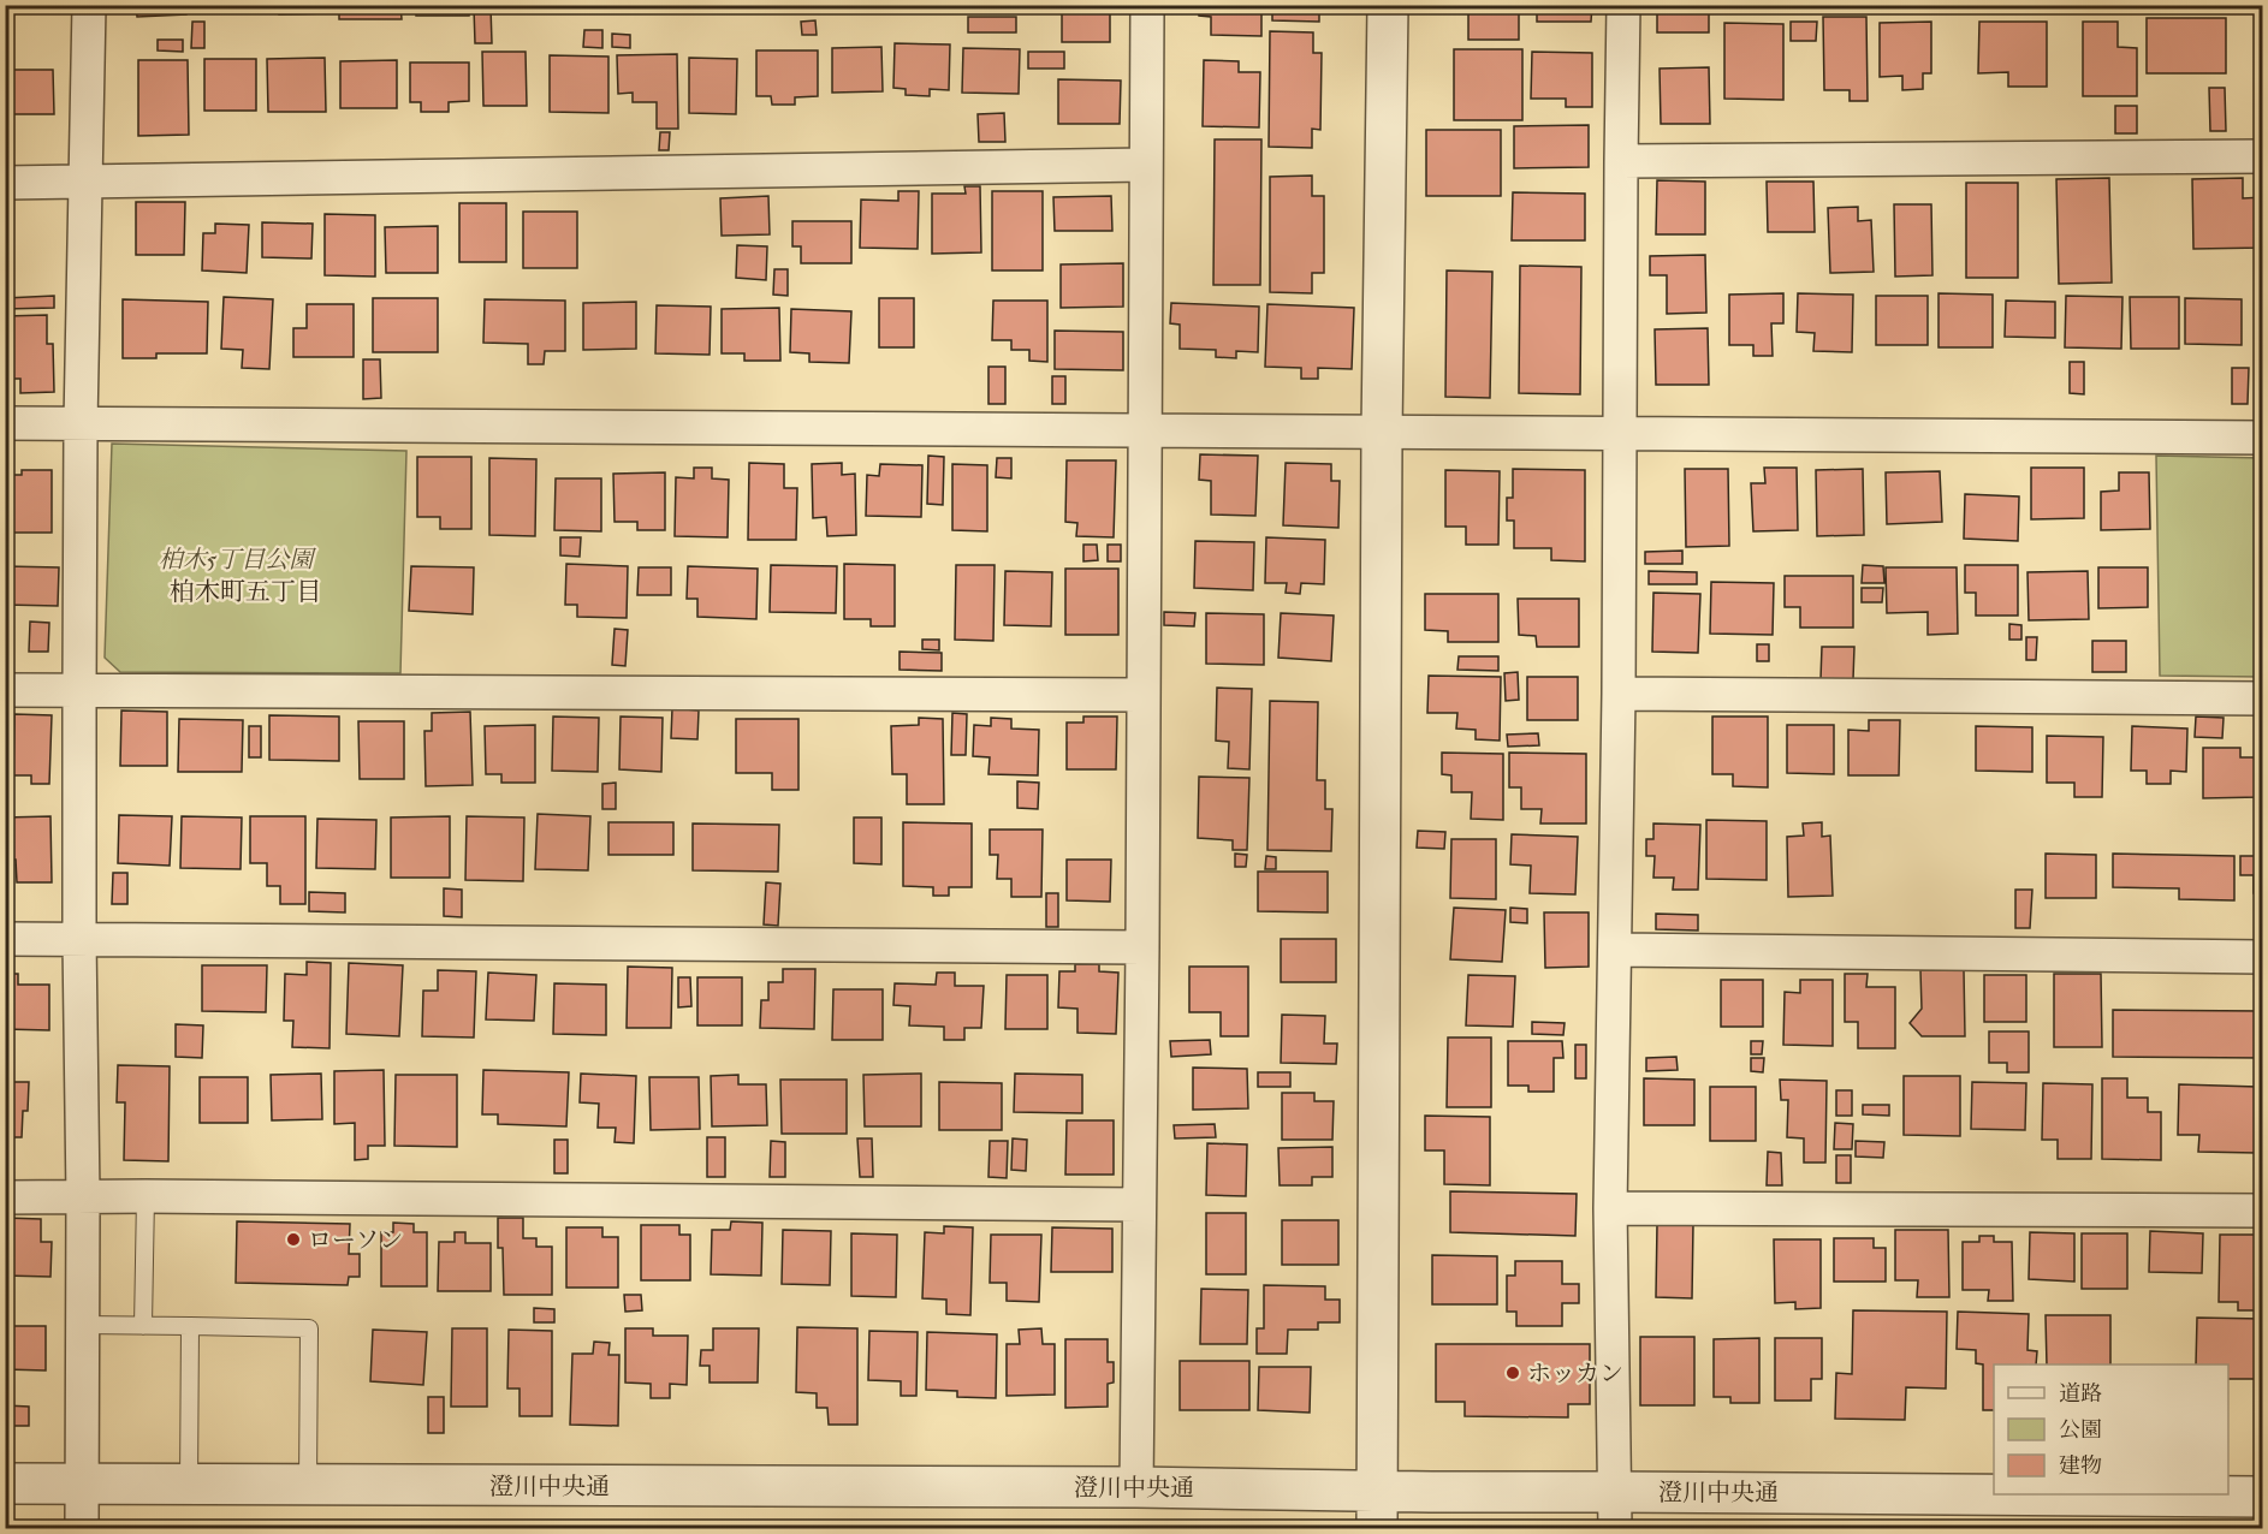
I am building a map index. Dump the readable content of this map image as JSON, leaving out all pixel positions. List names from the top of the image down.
{
  "streets": {
    "street": ["澄川中央通"]
  },
  "districts": ["柏木町五丁目"],
  "parks": ["柏木5丁目公園"],
  "places": ["ローソン", "ホッカン"],
  "legend": ["道路", "公園", "建物"]
}
